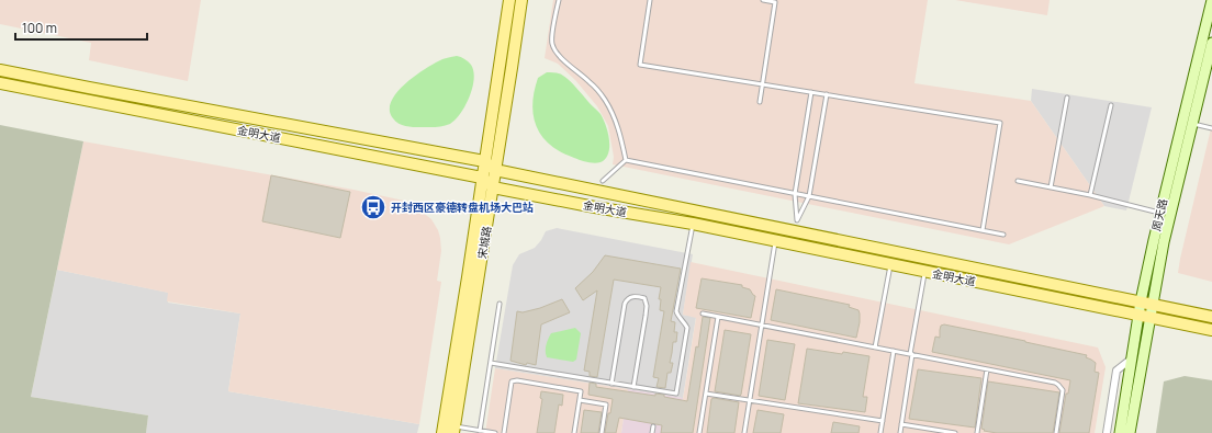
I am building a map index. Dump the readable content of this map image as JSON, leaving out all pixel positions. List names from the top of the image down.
{
  "streets": {
    "main road": ["金明大道", "宋城路"],
    "street": ["周天路"]
  },
  "crossings": [
    ["金明大道", "周天路"],
    ["金明大道", "宋城路"]
  ],
  "places": {
    "bus stop": ["开封西区豪德转盘机场大巴站"]
  },
  "scale_bar": "100 m"
}
